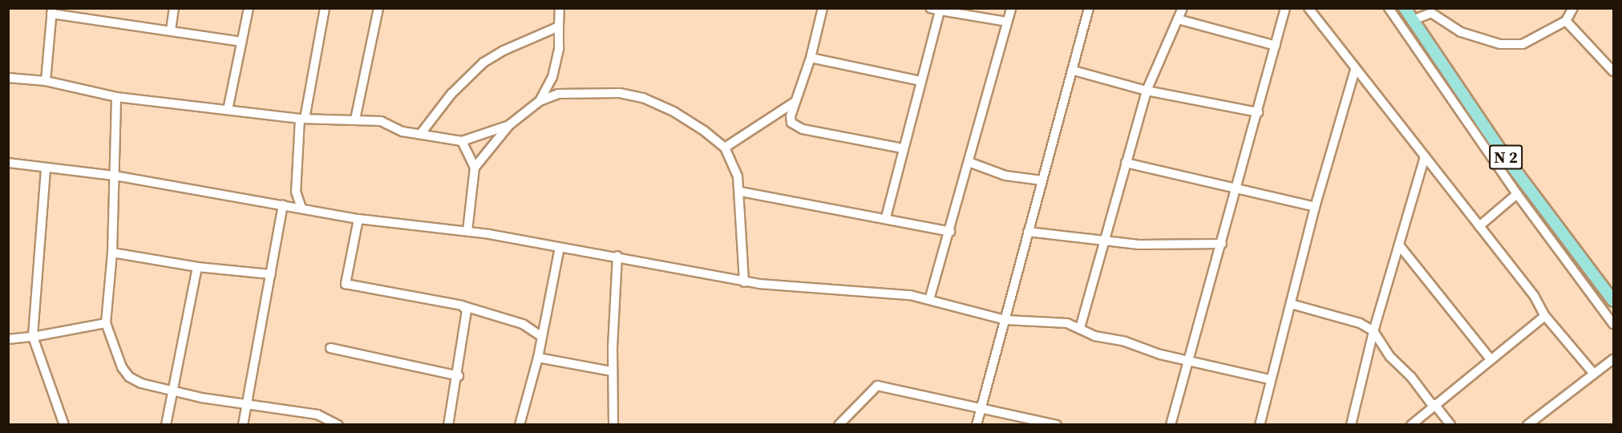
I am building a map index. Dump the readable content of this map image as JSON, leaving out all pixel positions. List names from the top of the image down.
{
  "streets": {
    "main road": ["N 2"]
  }
}
